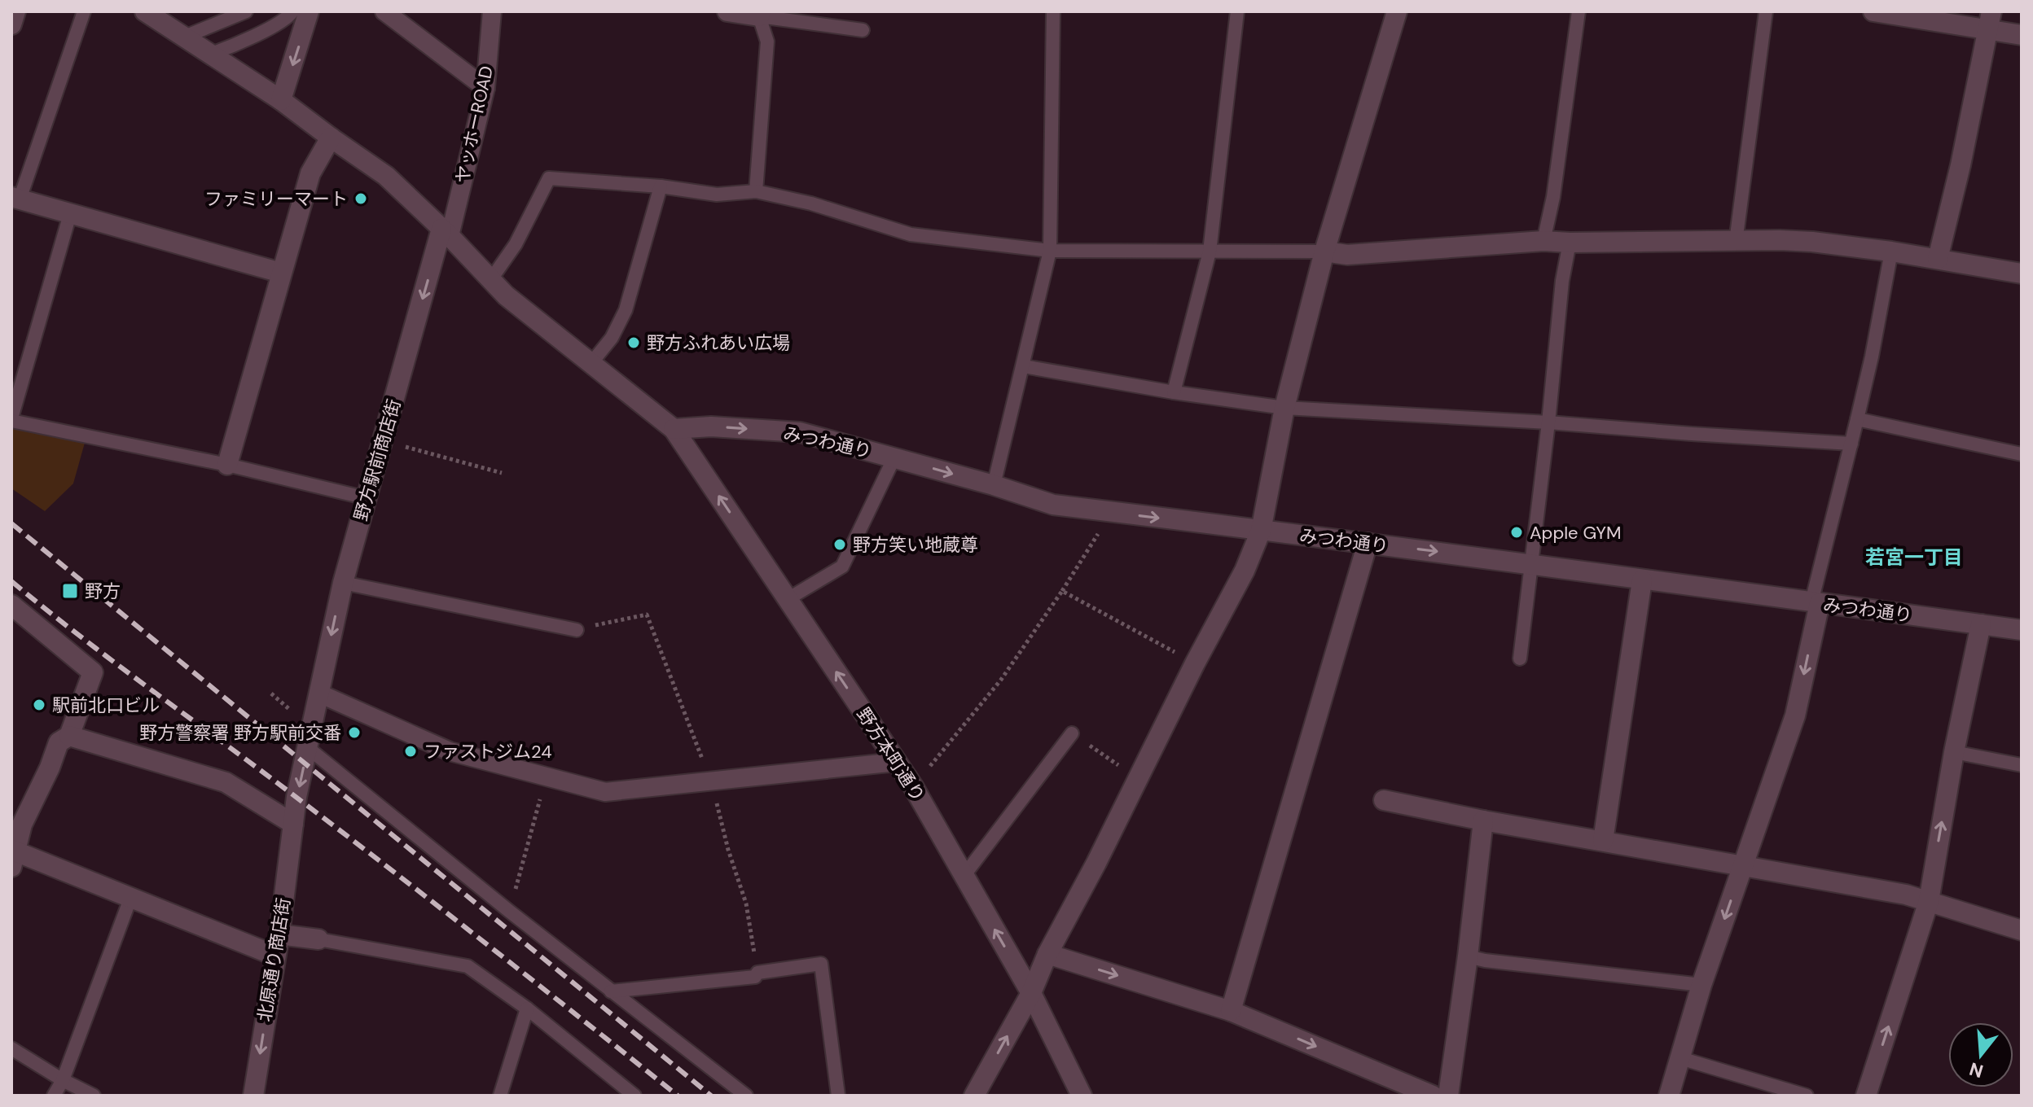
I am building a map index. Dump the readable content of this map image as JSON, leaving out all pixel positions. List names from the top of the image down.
{
  "streets": {
    "street": [
      "ヤッホーROAD",
      "みつわ通り",
      "野方駅前商店街",
      "野方本町通り",
      "北原通り商店街"
    ]
  },
  "crossings": [
    ["ヤッホーROAD", "野方駅前商店街"],
    ["ヤッホーROAD", "野方本町通り"],
    ["みつわ通り", "野方本町通り"],
    ["野方駅前商店街", "野方本町通り"],
    ["野方駅前商店街", "北原通り商店街"]
  ],
  "one_way": ["みつわ通り", "野方本町通り", "北原通り商店街"],
  "districts": ["若宮一丁目"],
  "places": {
    "other": [
      "ファミリーマート",
      "野方ふれあい広場",
      "Apple GYM",
      "野方笑い地蔵尊",
      "駅前北口ビル",
      "野方警察署 野方駅前交番",
      "ファストジム24"
    ],
    "transit": ["野方"]
  },
  "north": "bottom"
}
